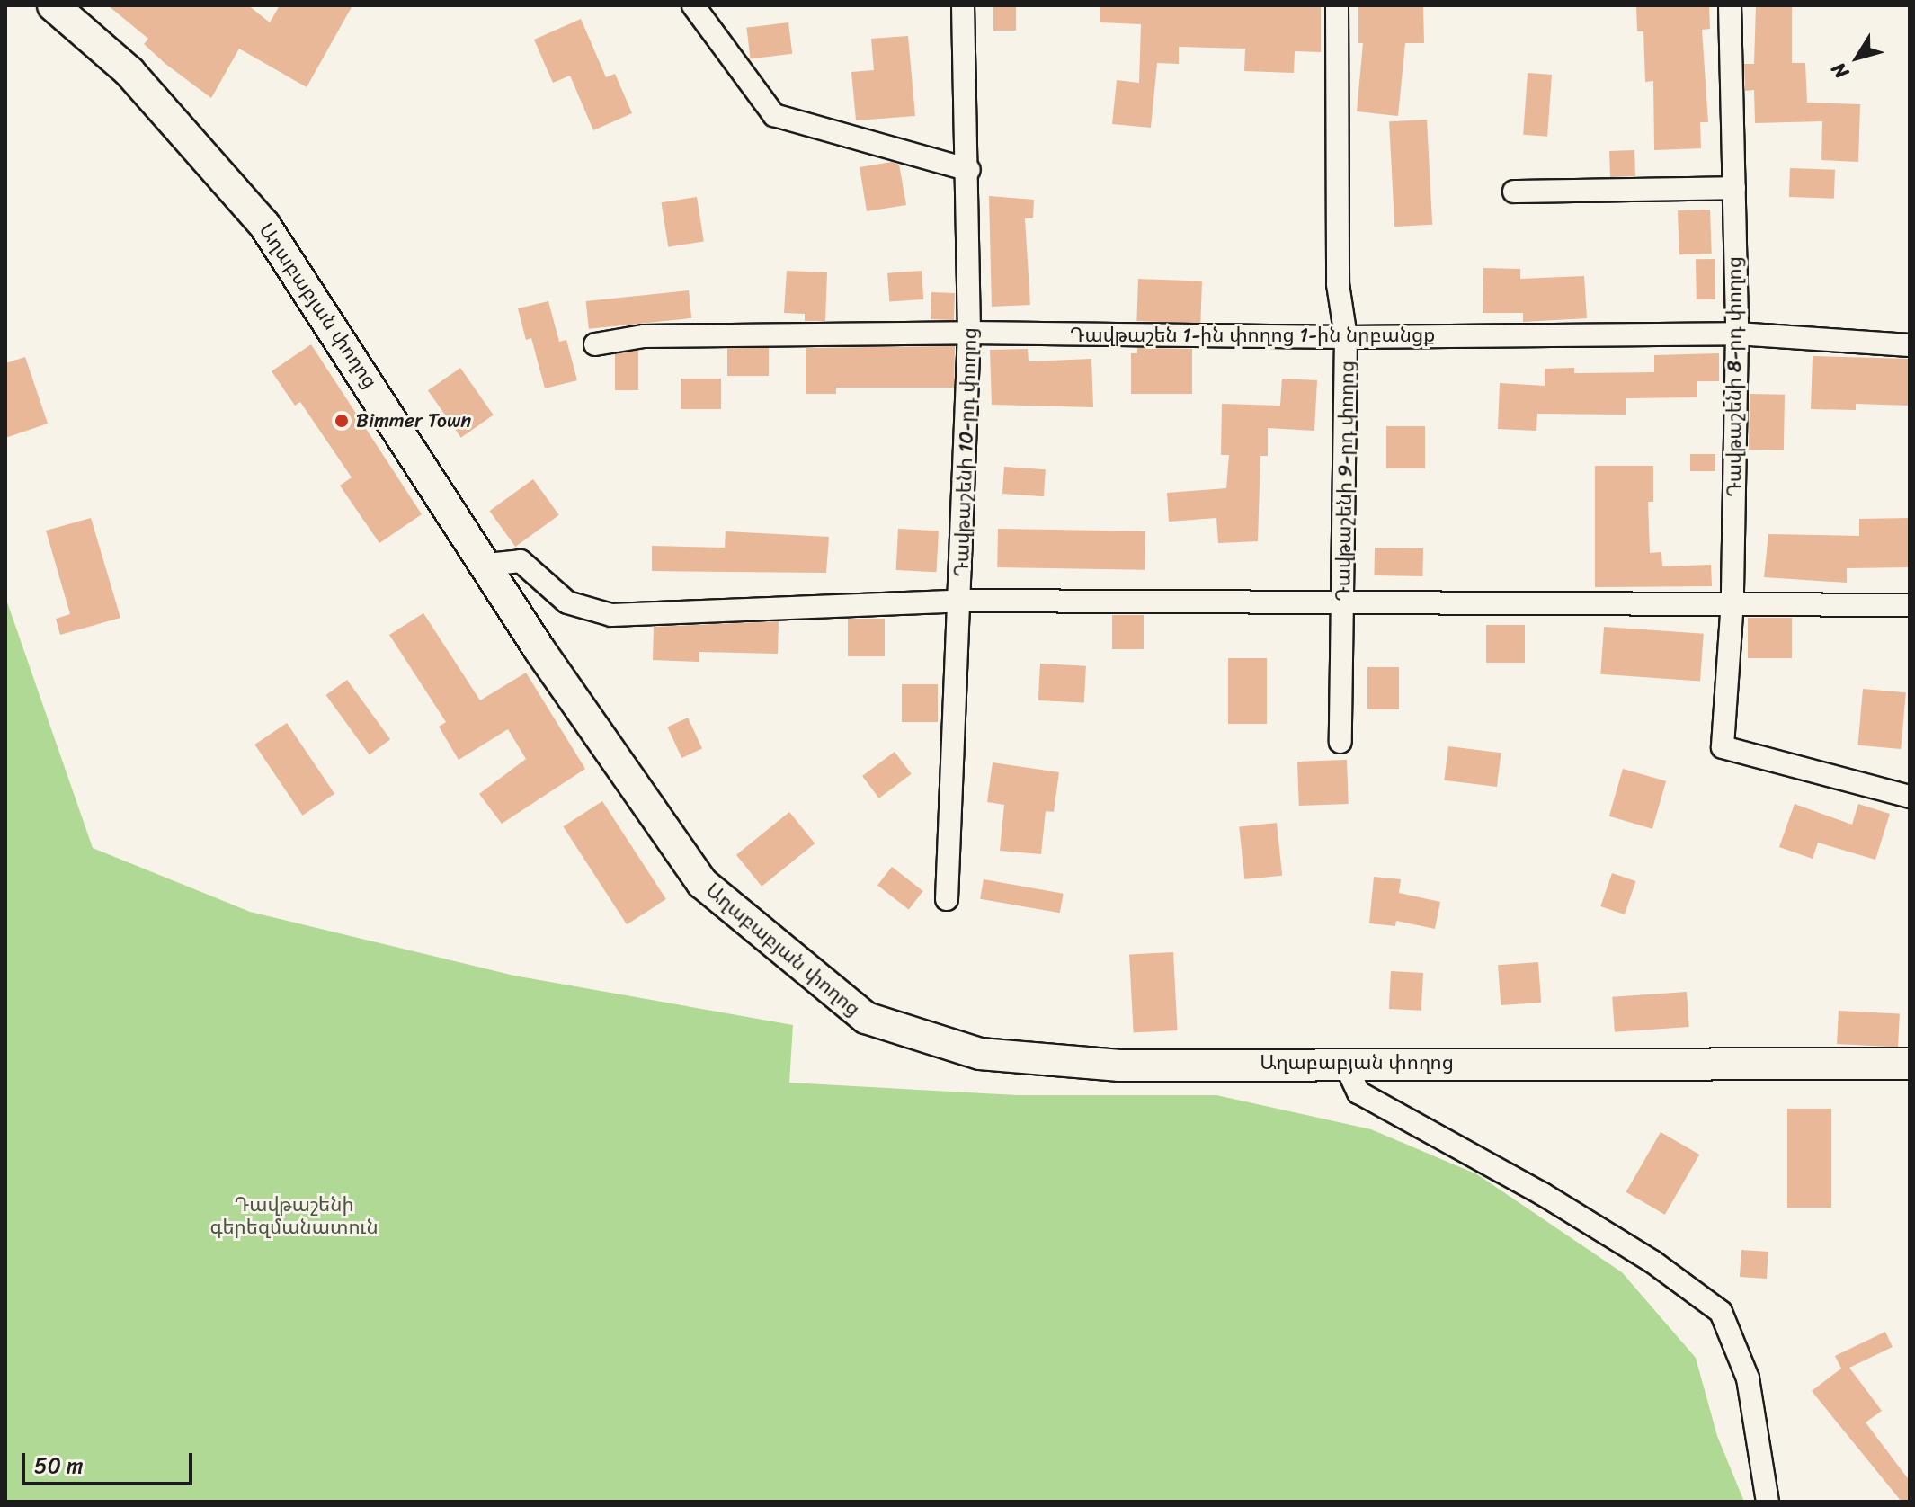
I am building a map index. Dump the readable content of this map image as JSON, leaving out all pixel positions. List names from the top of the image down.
{
  "streets": {
    "street": [
      "Աղաբաբյան փողոց",
      "Դավթաշեն 1-ին փողոց 1-ին նրբանցք",
      "Դավթաշենի 8-րդ փողոց",
      "Դավթաշենի 10-րդ փողոց",
      "Դավթաշենի 9-րդ փողոց"
    ]
  },
  "crossings": [
    ["Դավթաշեն 1-ին փողոց 1-ին նրբանցք", "Դավթաշենի 8-րդ փողոց"],
    ["Դավթաշեն 1-ին փողոց 1-ին նրբանցք", "Դավթաշենի 10-րդ փողոց"],
    ["Դավթաշեն 1-ին փողոց 1-ին նրբանցք", "Դավթաշենի 9-րդ փողոց"]
  ],
  "parks": ["Դավթաշենի գերեզմանատուն"],
  "places": ["Bimmer Town"],
  "scale_bar": "50 m",
  "north": "bottom left"
}
